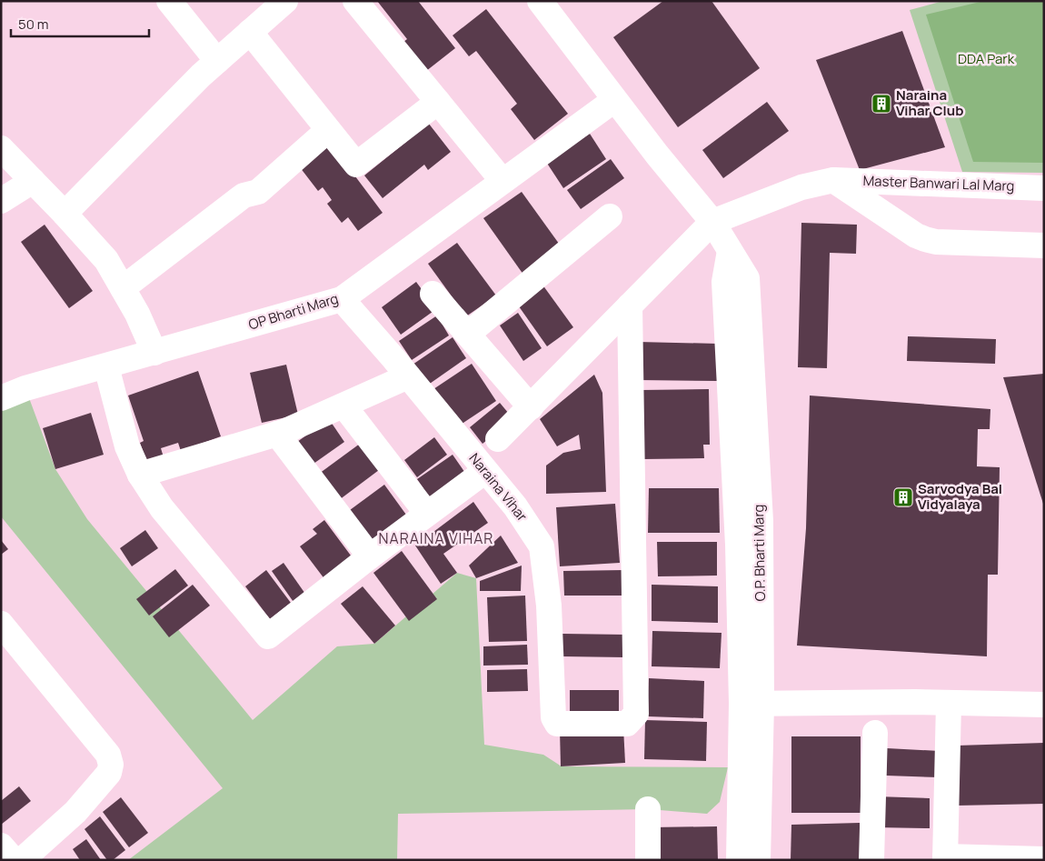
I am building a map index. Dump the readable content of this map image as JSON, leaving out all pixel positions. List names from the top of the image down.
{
  "streets": {
    "street": [
      "Master Banwari Lal Marg",
      "OP Bharti Marg",
      "Naraina Vihar",
      "O.P. Bharti Marg"
    ]
  },
  "crossings": [
    ["Master Banwari Lal Marg", "O.P. Bharti Marg"],
    ["OP Bharti Marg", "Naraina Vihar"],
    ["OP Bharti Marg", "O.P. Bharti Marg"]
  ],
  "districts": ["NARAINA VIHAR"],
  "parks": ["DDA Park"],
  "places": {
    "building": ["Naraina Vihar Club", "Sarvodya Bal Vidyalaya"]
  },
  "scale_bar": "50 m"
}
